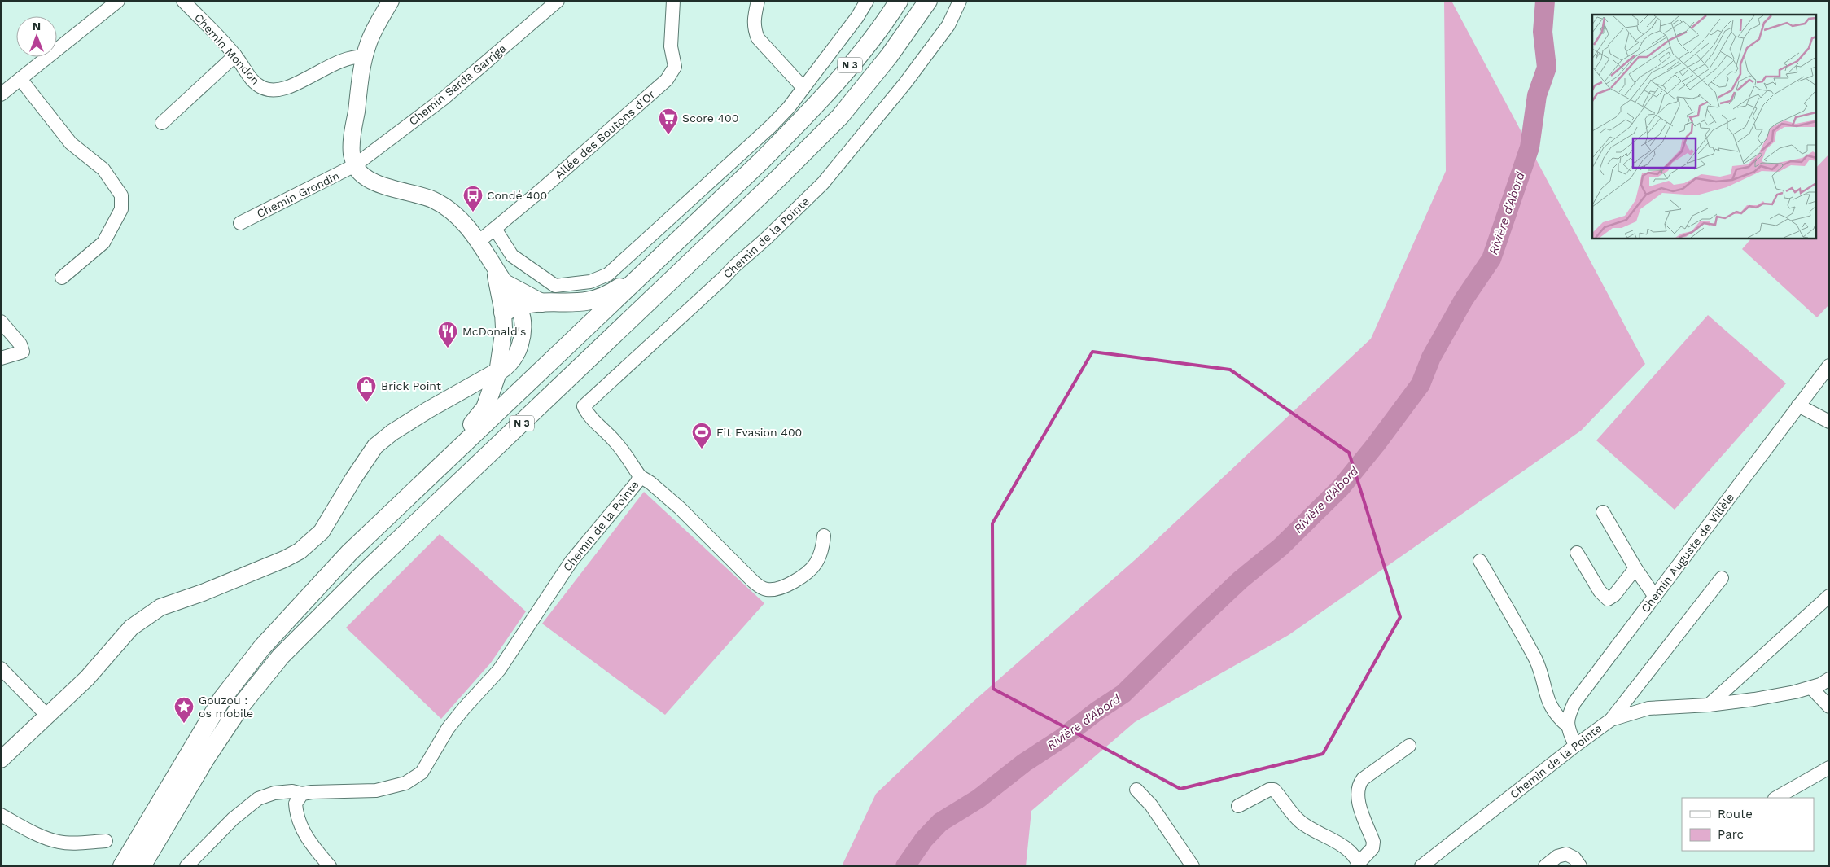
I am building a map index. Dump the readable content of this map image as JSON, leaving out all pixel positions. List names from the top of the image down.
{
  "streets": {
    "highway": ["N 3"],
    "street": [
      "Chemin Mondon",
      "Chemin Sarda Garriga",
      "Allée des Boutons d'Or",
      "Chemin Grondin",
      "Chemin de la Pointe",
      "Chemin Auguste de Villèle"
    ]
  },
  "crossings": [
    ["Chemin Sarda Garriga", "Chemin Grondin"]
  ],
  "water": ["Rivière d'Abord"],
  "places": {
    "supermarket": ["Score 400"],
    "bus stop": ["Condé 400"],
    "restaurant": ["McDonald's"],
    "shop": ["Brick Point"],
    "sports": ["Fit Evasion 400"],
    "place": ["Gouzou : os mobile"]
  },
  "legend": ["Route", "Parc"],
  "north": "top"
}
